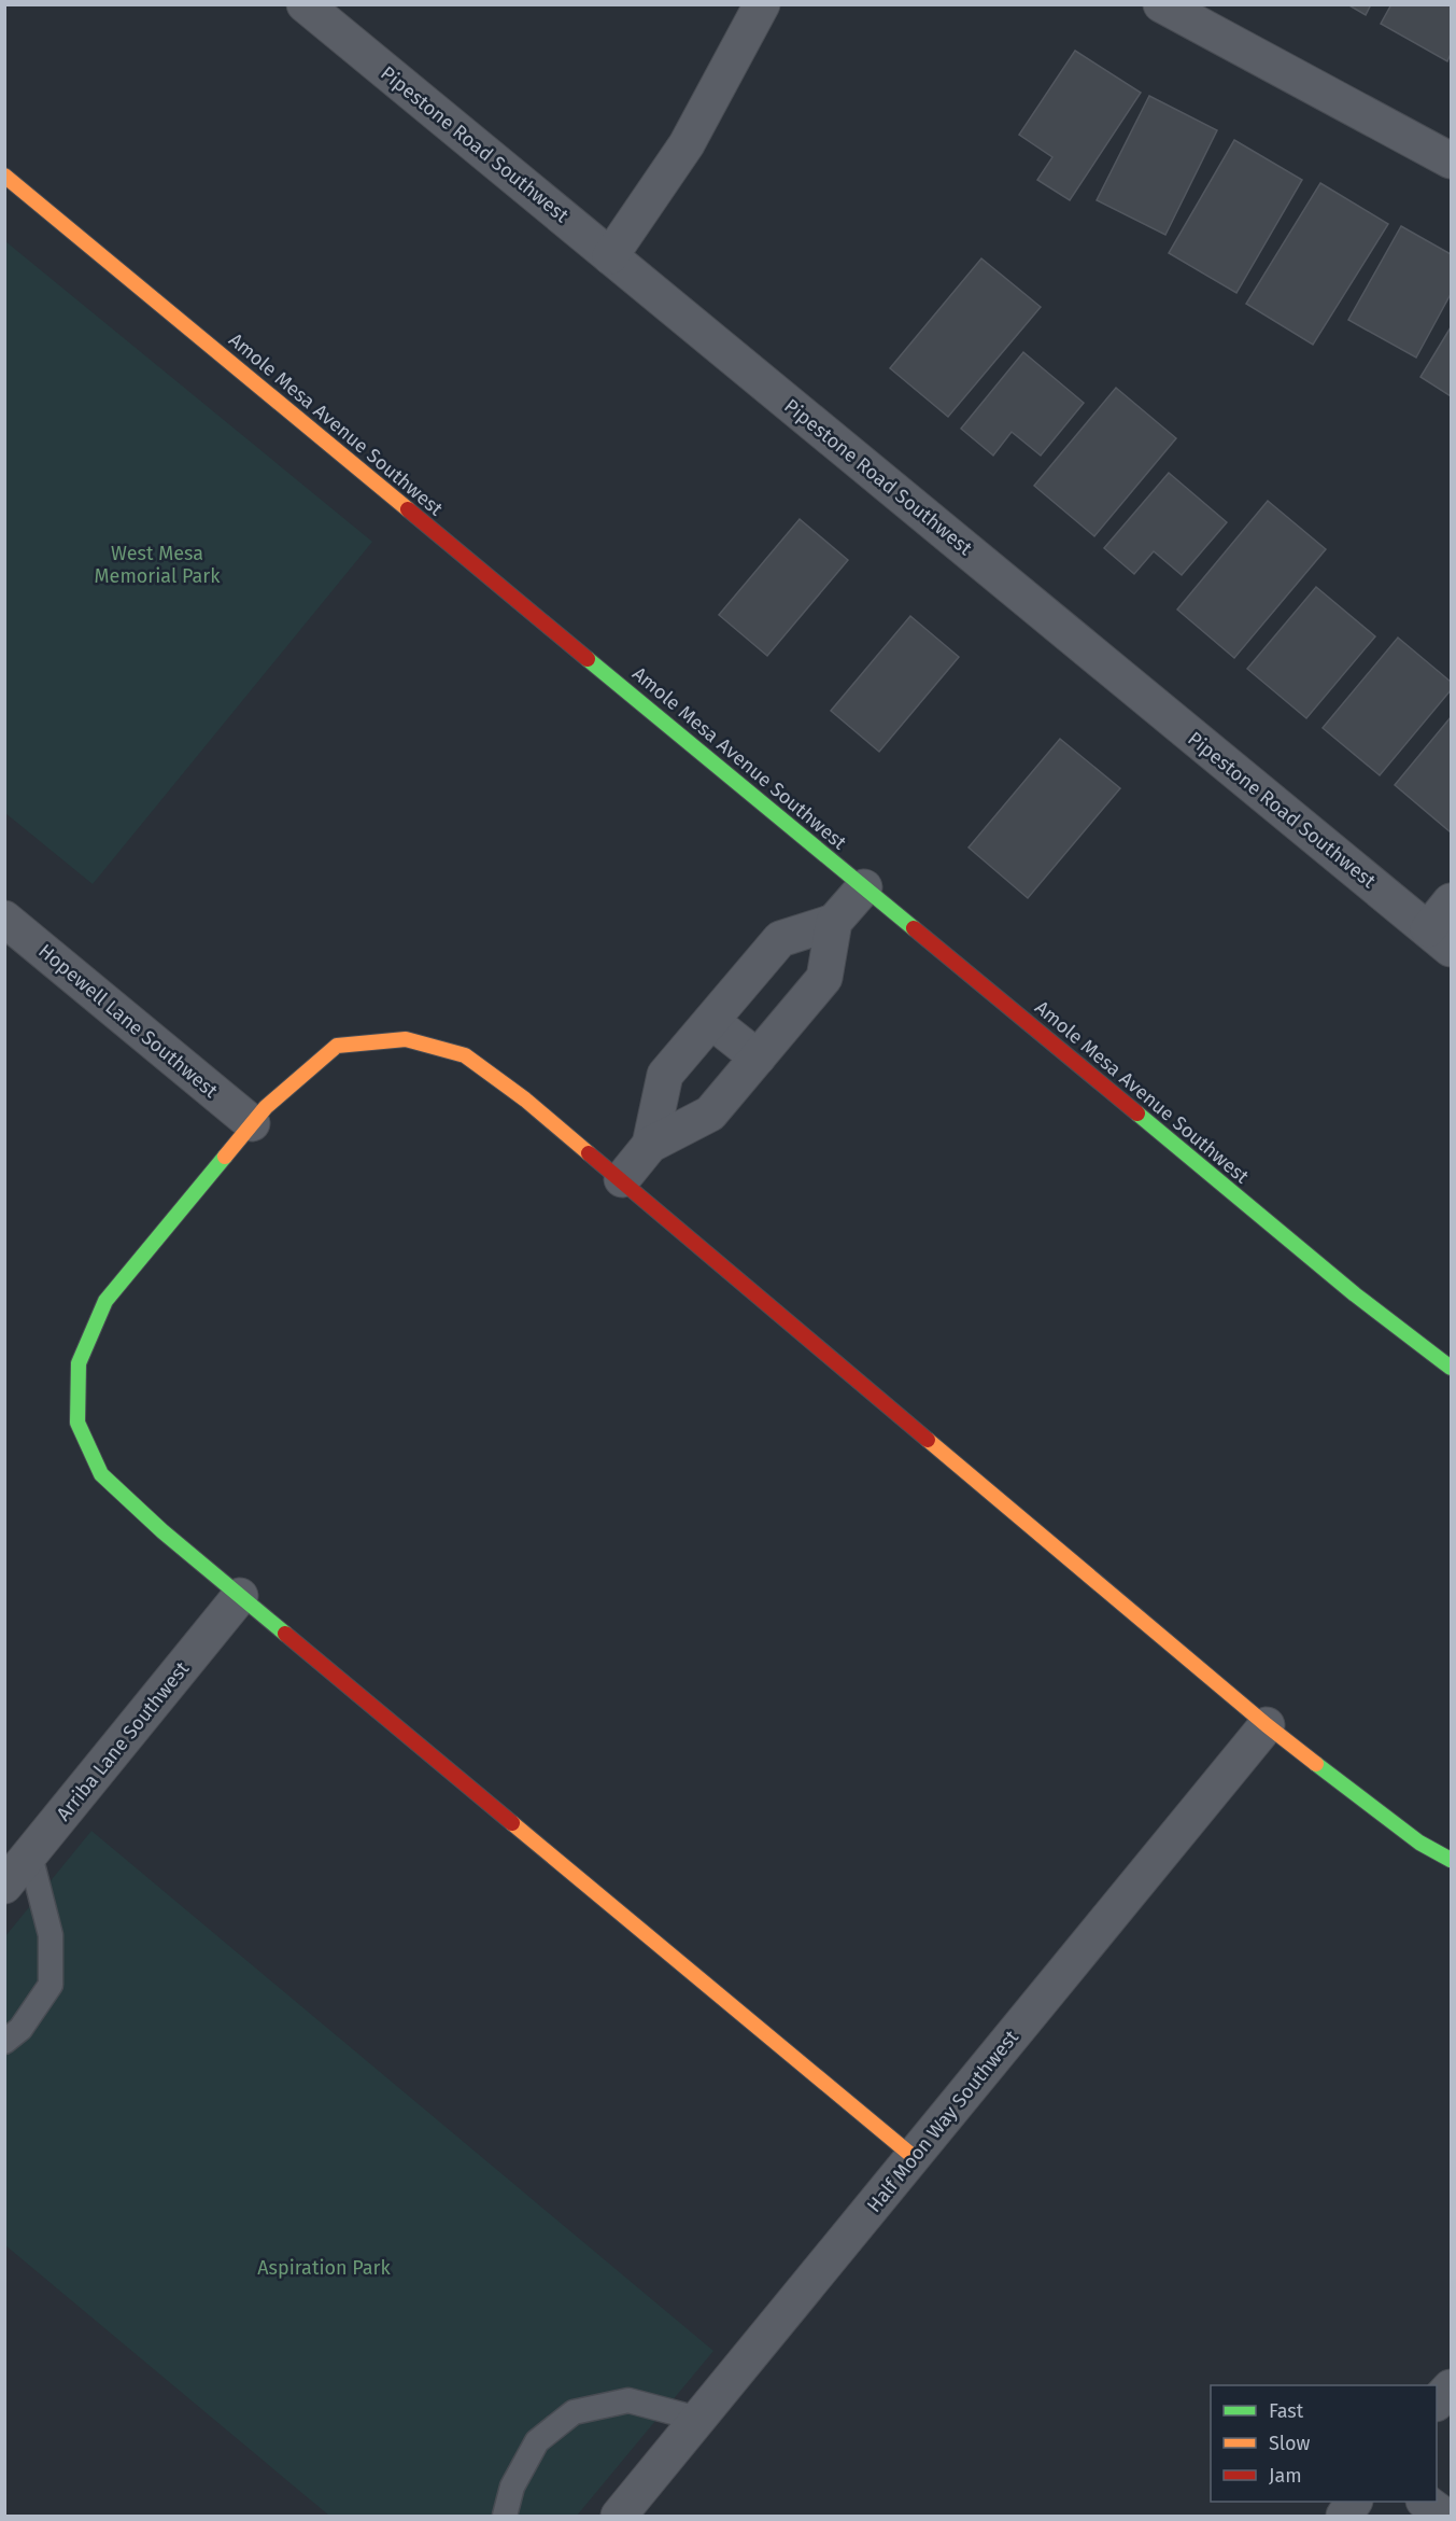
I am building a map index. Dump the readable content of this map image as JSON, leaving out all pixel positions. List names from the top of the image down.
{
  "streets": {
    "street": [
      "Pipestone Road Southwest",
      "Amole Mesa Avenue Southwest",
      "Hopewell Lane Southwest",
      "Arriba Lane Southwest",
      "Half Moon Way Southwest"
    ]
  },
  "parks": ["West Mesa Memorial Park", "Aspiration Park"],
  "legend": ["Fast", "Slow", "Jam"]
}
